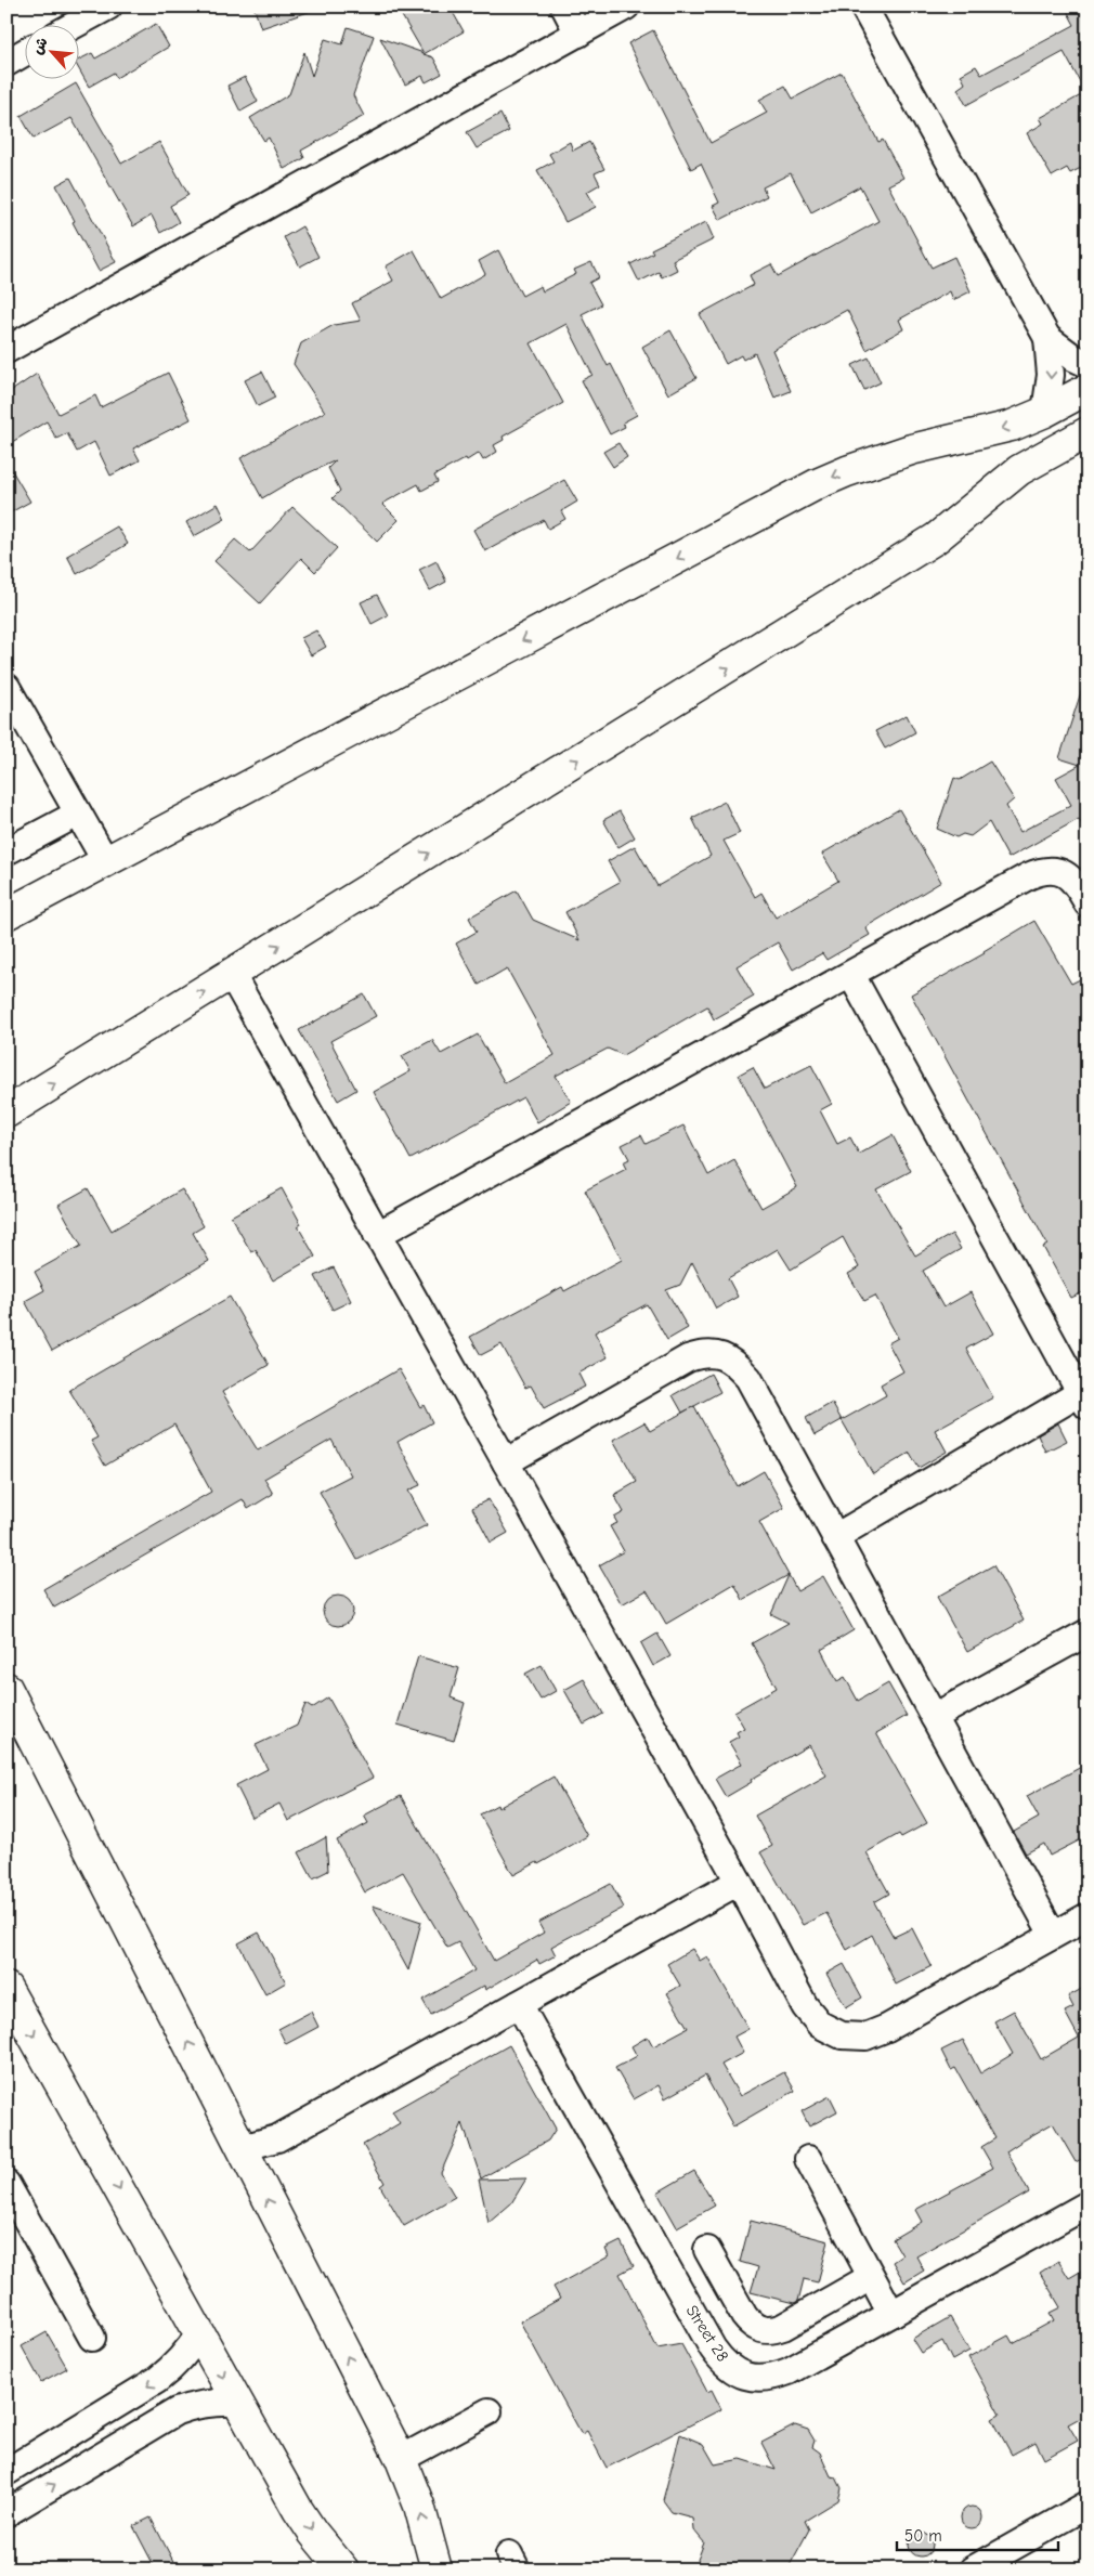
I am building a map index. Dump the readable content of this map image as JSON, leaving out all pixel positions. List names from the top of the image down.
{
  "streets": {
    "street": ["Street 28"]
  },
  "scale_bar": "50 m",
  "north": "top left"
}
